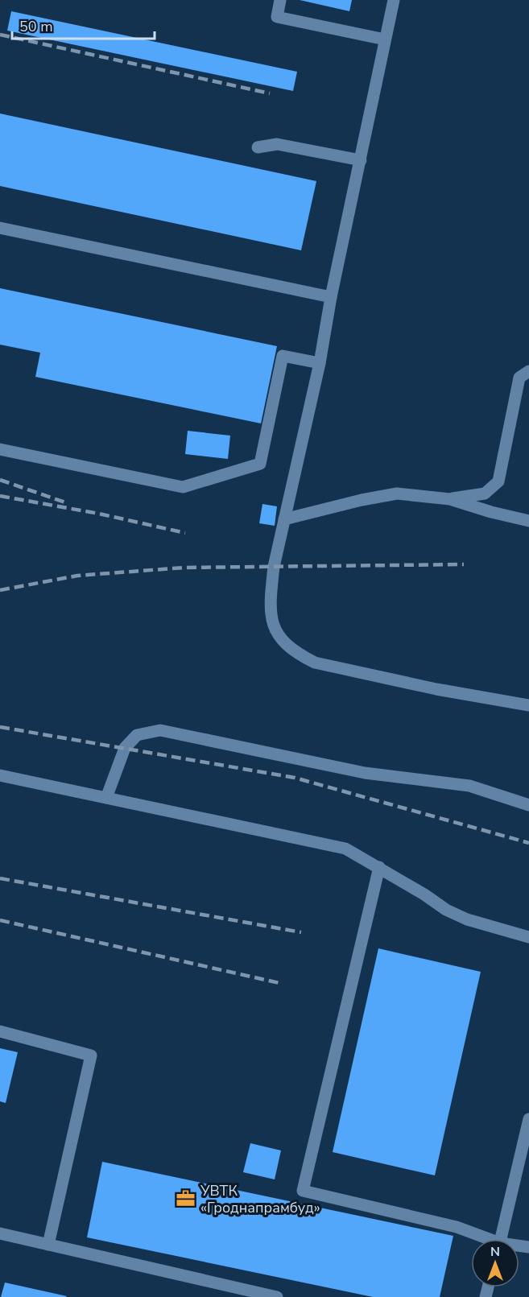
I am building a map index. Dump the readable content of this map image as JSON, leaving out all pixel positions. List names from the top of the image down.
{
  "places": {
    "office": ["УВТК «Гроднапрамбуд»"]
  },
  "scale_bar": "50 m",
  "north": "top"
}
